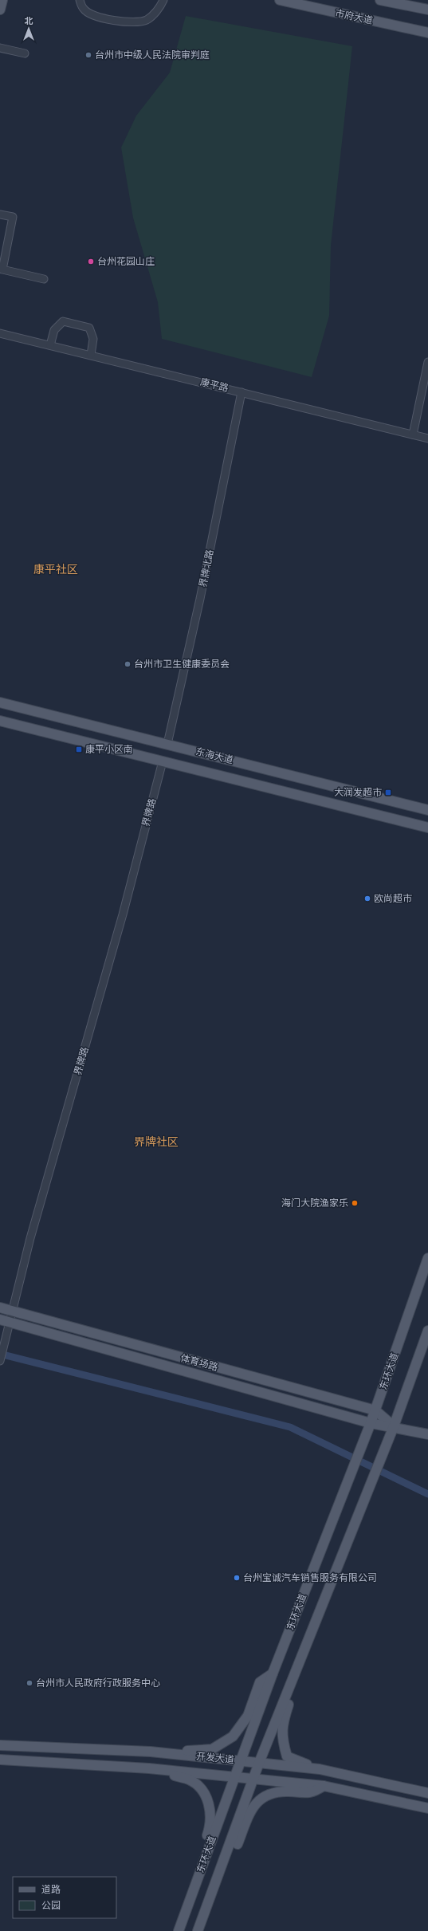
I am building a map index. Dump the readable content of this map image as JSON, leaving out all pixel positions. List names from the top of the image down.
{
  "streets": {
    "main road": [
      "市府大道",
      "东海大道",
      "体育场路",
      "东环大道",
      "开发大道"
    ],
    "street": ["康平路", "界牌北路", "界牌路"]
  },
  "crossings": [
    ["康平路", "界牌北路"],
    ["界牌北路", "东海大道"],
    ["东海大道", "界牌路"],
    ["界牌路", "体育场路"],
    ["体育场路", "东环大道"],
    ["东环大道", "开发大道"]
  ],
  "districts": ["康平社区", "界牌社区"],
  "places": {
    "other": [
      "台州市中级人民法院审判庭",
      "台州花园山庄",
      "台州市卫生健康委员会",
      "欧尚超市",
      "海门大院渔家乐",
      "台州宝诚汽车销售服务有限公司",
      "台州市人民政府行政服务中心"
    ],
    "transit": ["康平小区南", "大润发超市"]
  },
  "legend": ["道路", "公园"],
  "north": "top"
}
